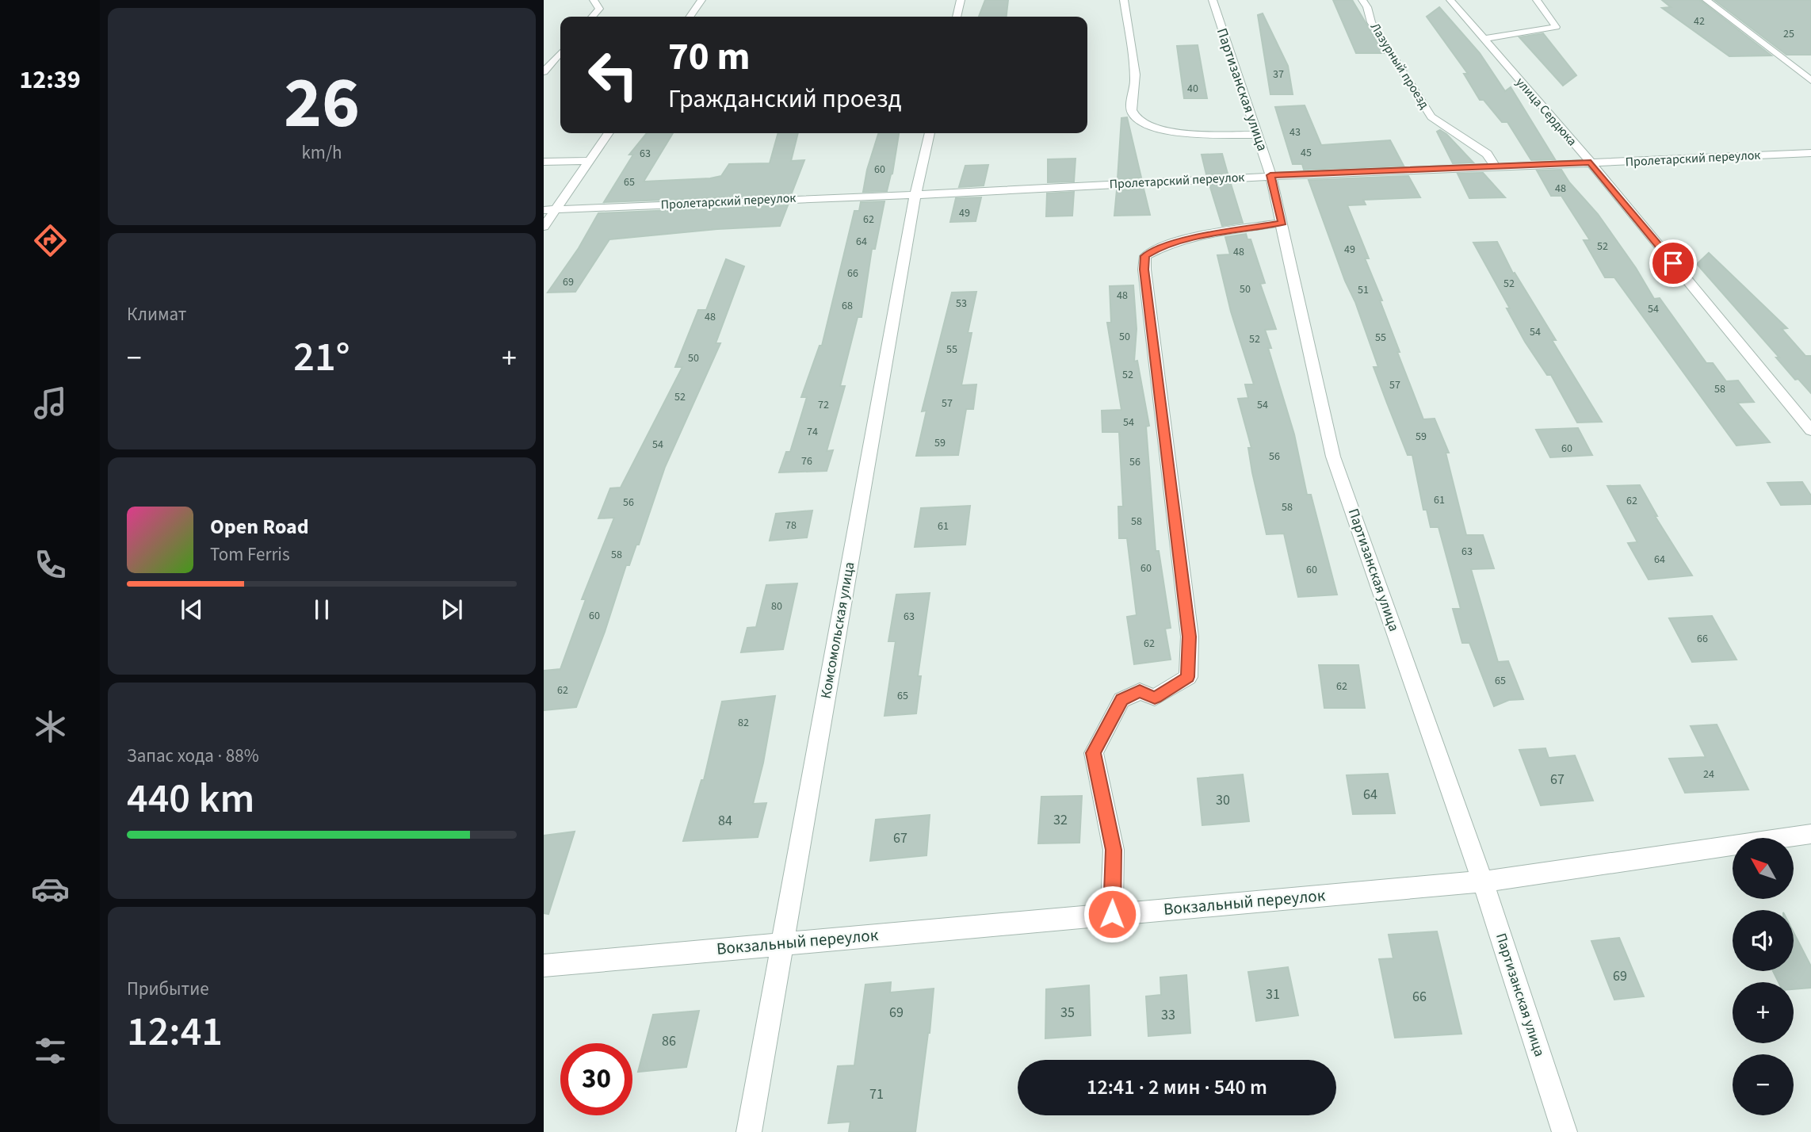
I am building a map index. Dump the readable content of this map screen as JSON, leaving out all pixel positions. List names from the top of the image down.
{
  "streets": {
    "street": [
      "Лазурный проезд",
      "Партизанская улица",
      "улица Сердюка",
      "Пролетарский переулок",
      "Комсомольская улица",
      "Вокзальный переулок"
    ]
  },
  "crossings": [
    ["Лазурный проезд", "Пролетарский переулок"],
    ["Партизанская улица", "Пролетарский переулок"],
    ["Партизанская улица", "Вокзальный переулок"],
    ["улица Сердюка", "Пролетарский переулок"],
    ["Пролетарский переулок", "Комсомольская улица"],
    ["Комсомольская улица", "Вокзальный переулок"]
  ],
  "house_numbers": [
    "42",
    "25",
    "37",
    "40",
    "43",
    "45",
    "63",
    "60",
    "65",
    "48",
    "49",
    "62",
    "64",
    "52",
    "49",
    "48",
    "66",
    "69",
    "52",
    "50",
    "51",
    "48",
    "53",
    "68",
    "54",
    "48",
    "54",
    "50",
    "55",
    "52",
    "55",
    "50",
    "52",
    "57",
    "58",
    "52",
    "57",
    "72",
    "54",
    "54",
    "74",
    "59",
    "59",
    "54",
    "60",
    "56",
    "76",
    "56",
    "61",
    "62",
    "56",
    "58",
    "58",
    "78",
    "61",
    "63",
    "58",
    "64",
    "60",
    "60",
    "80",
    "60",
    "63",
    "66",
    "62",
    "65",
    "62",
    "62",
    "65",
    "82",
    "24",
    "67",
    "64",
    "30",
    "32",
    "84",
    "67",
    "69",
    "31",
    "66",
    "69",
    "35",
    "33",
    "86",
    "71"
  ],
  "north": "top left",
  "page": {
    "tabs": "12:39",
    "tile": [
      ["26", "km/h"],
      "Климат",
      ["Запас хода · 88%", "440 km"],
      ["Прибытие", "12:41"]
    ],
    "turn": ["70 m", "Гражданский проезд"],
    "heat": ["−", "21°", "+"],
    "song": ["Open Road", "Tom Ferris"],
    "map_buttons": ["+", "−"],
    "limit": "30",
    "trip": "12:41 · 2 мин · 540 m"
  }
}
